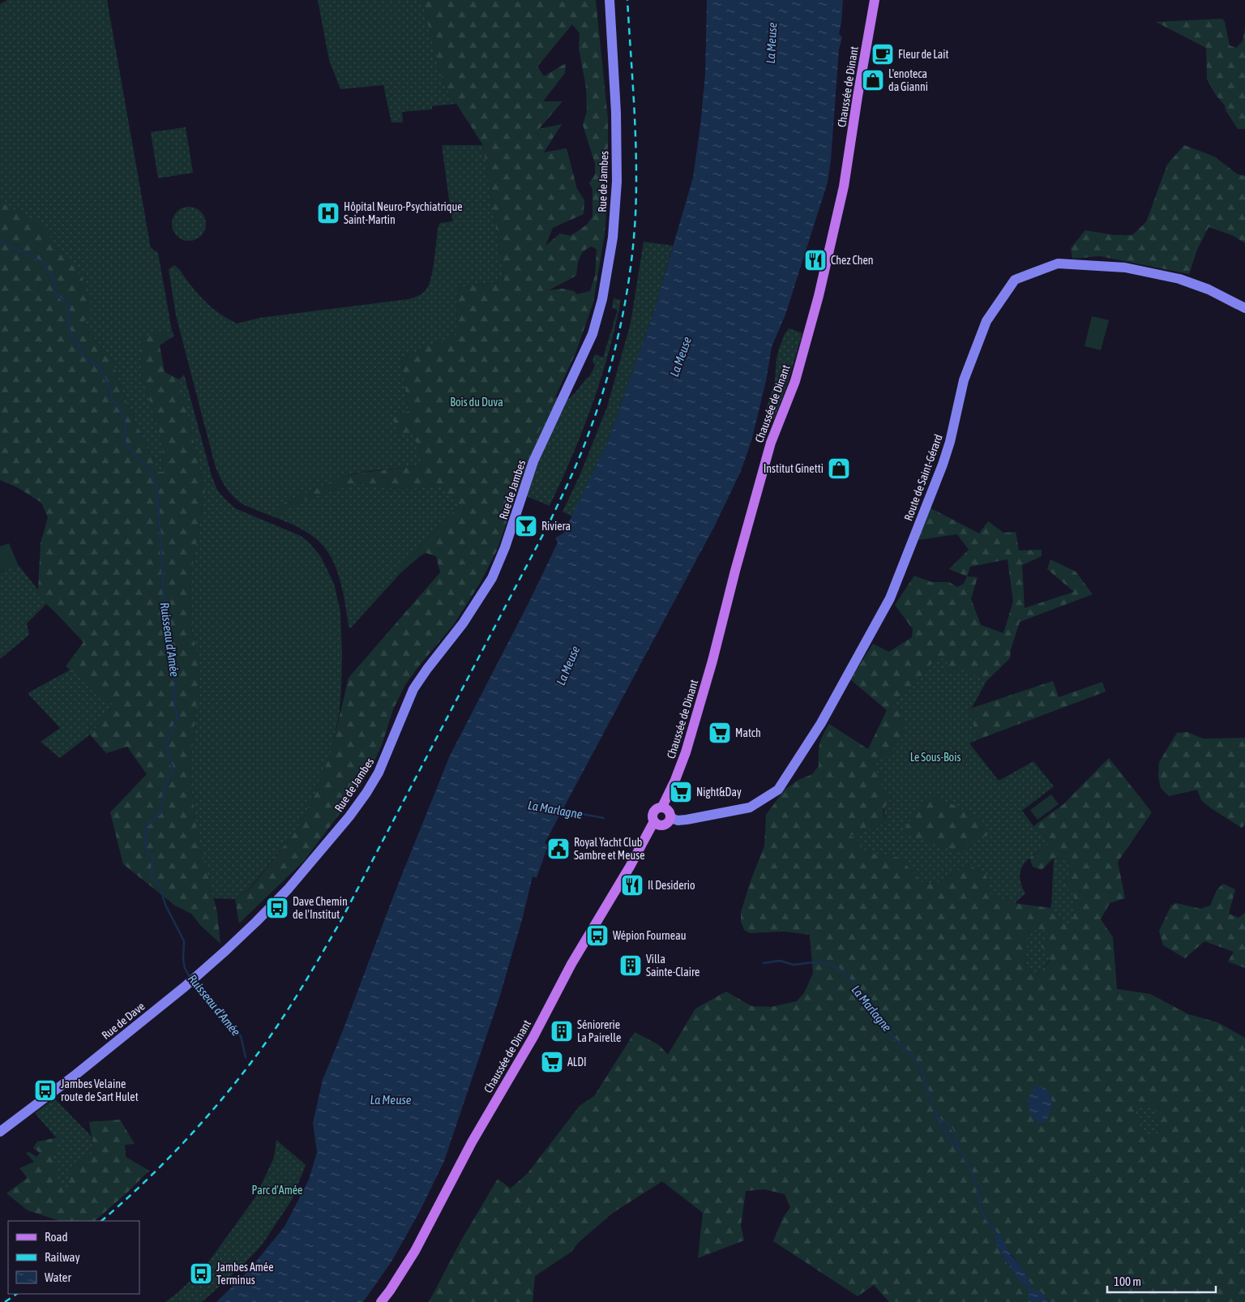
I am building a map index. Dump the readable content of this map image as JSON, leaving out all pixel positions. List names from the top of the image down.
{
  "streets": {
    "main road": [
      "Chaussée de Dinant",
      "Rue de Jambes",
      "Route de Saint-Gérard",
      "Rue de Dave"
    ]
  },
  "crossings": [
    ["Chaussée de Dinant", "Route de Saint-Gérard"],
    ["Rue de Jambes", "Rue de Dave"]
  ],
  "water": ["La Meuse", "Ruisseau d'Amée", "La Marlagne"],
  "parks": ["Bois du Duva", "Le Sous-Bois", "Parc d'Amée"],
  "places": {
    "cafe": ["Fleur de Lait"],
    "shop": ["L'enoteca da Gianni", "Institut Ginetti"],
    "hospital": ["Hôpital Neuro-Psychiatrique Saint-Martin"],
    "restaurant": ["Chez Chen", "Il Desiderio"],
    "bar": ["Riviera"],
    "supermarket": ["Match", "Night&Day", "ALDI"],
    "public building": ["Royal Yacht Club Sambre et Meuse"],
    "bus stop": [
      "Dave Chemin de l'Institut",
      "Wépion Fourneau",
      "Jambes Velaine route de Sart Hulet",
      "Jambes Amée Terminus"
    ],
    "building": ["Villa Sainte-Claire", "Séniorerie La Pairelle"]
  },
  "legend": ["Road", "Railway", "Water"],
  "scale_bar": "100 m"
}
